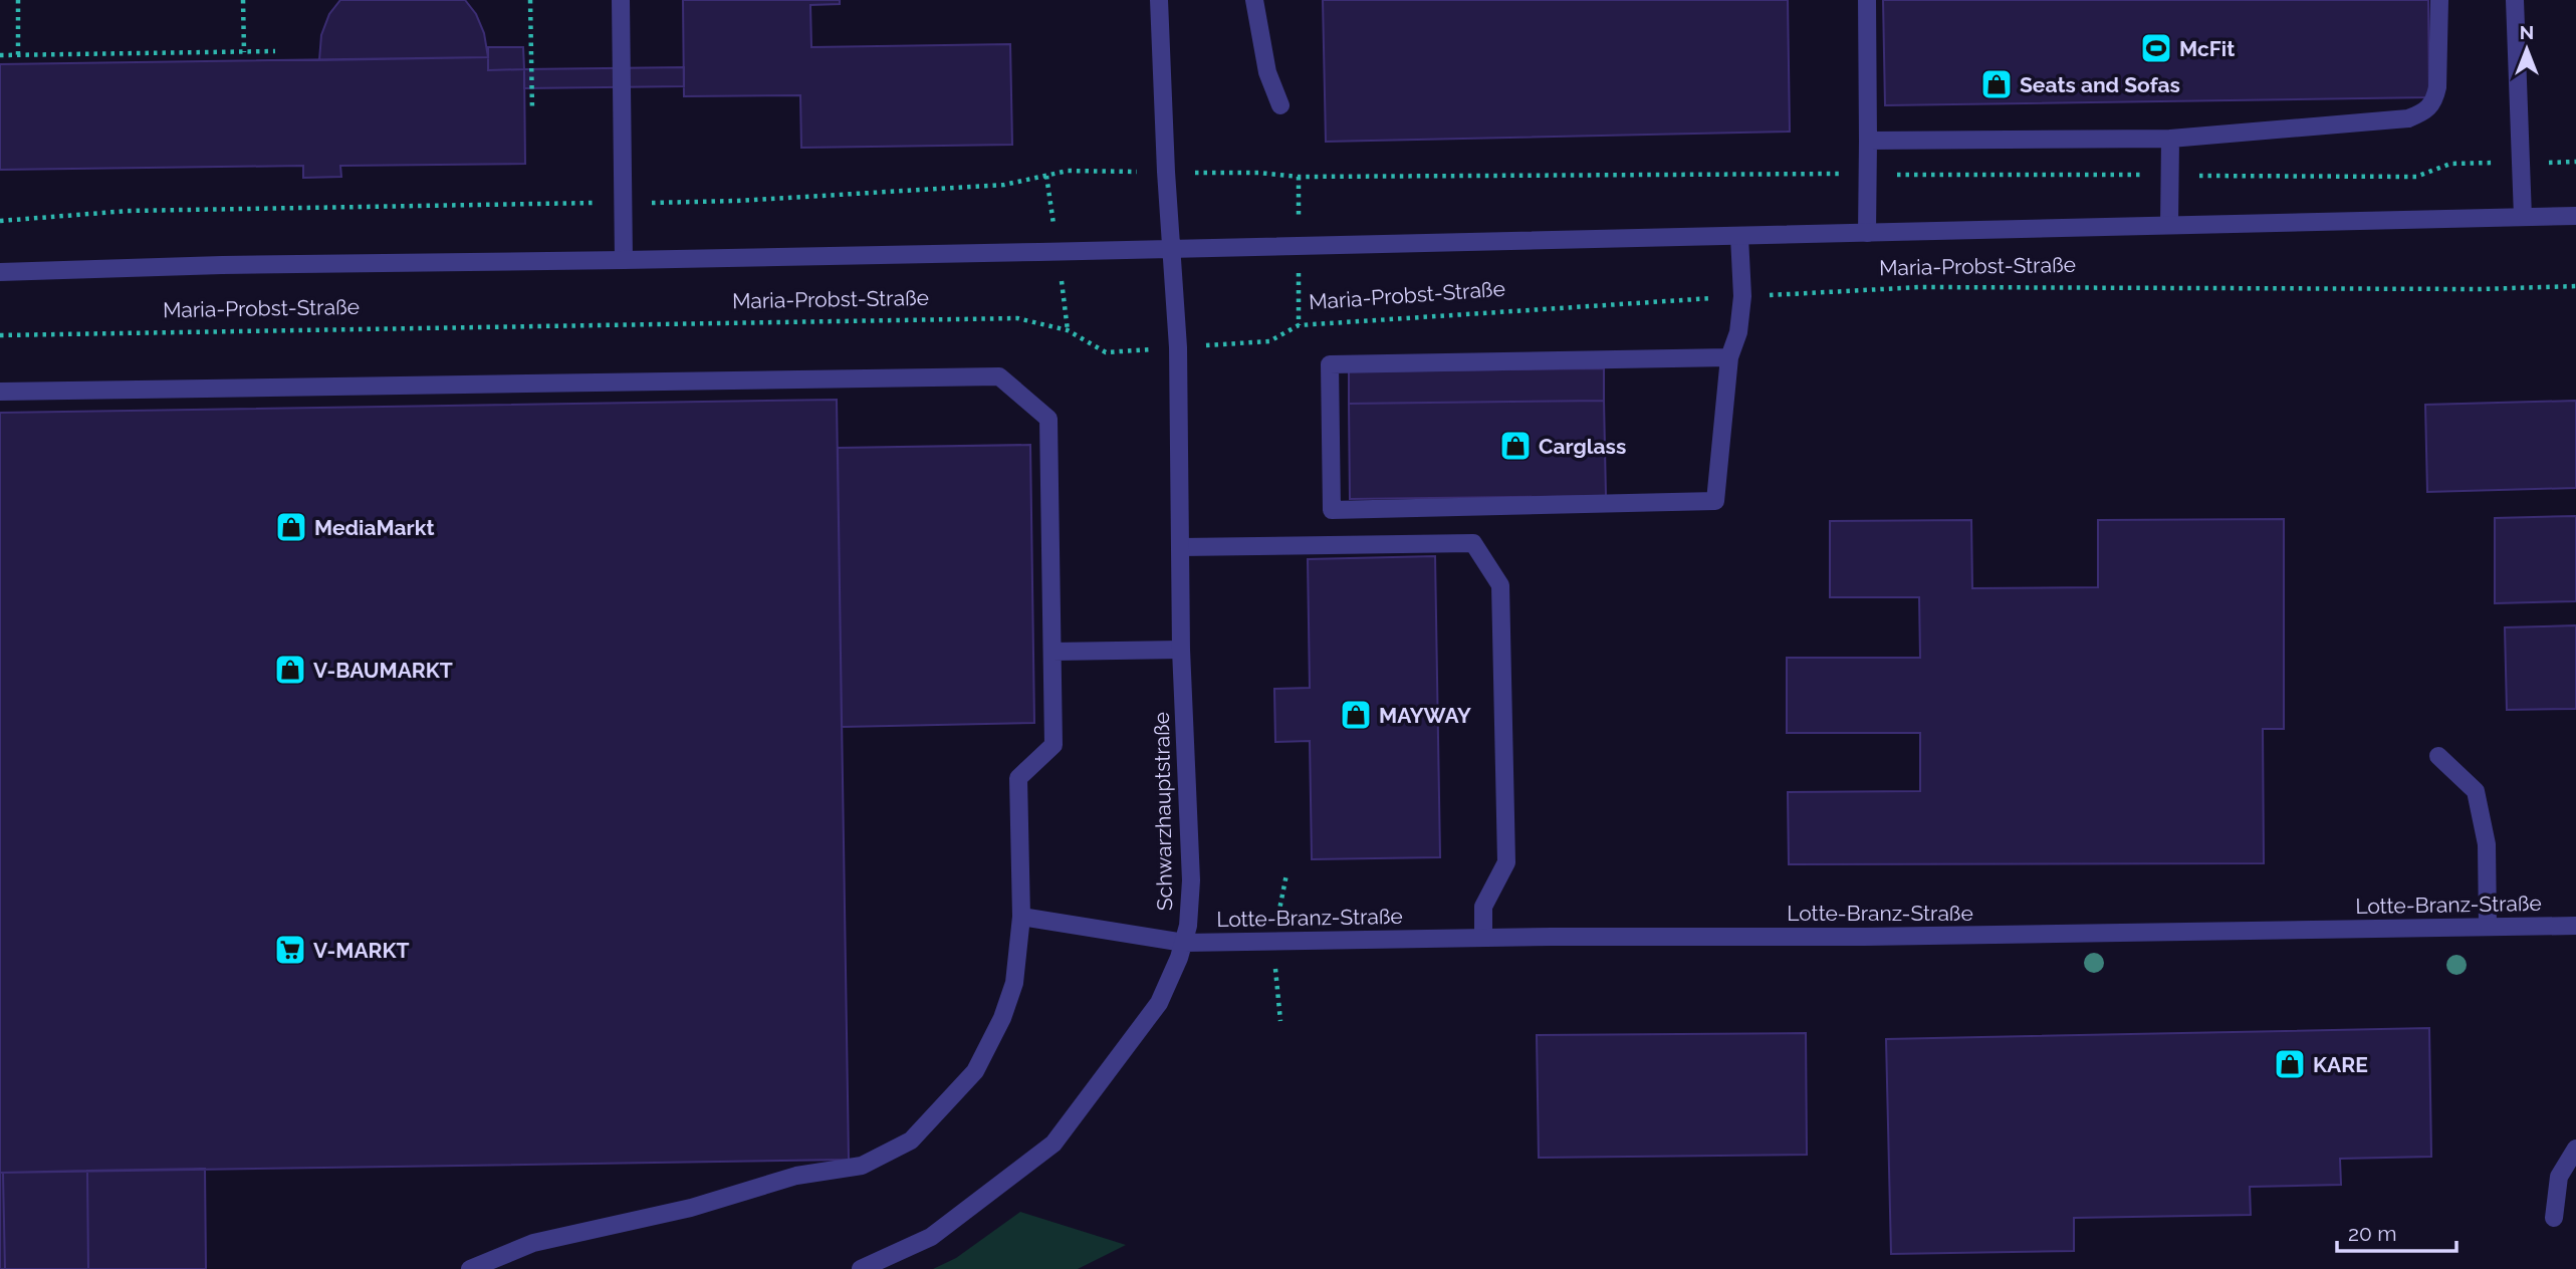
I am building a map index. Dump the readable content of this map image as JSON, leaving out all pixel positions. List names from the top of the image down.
{
  "streets": {
    "street": ["Maria-Probst-Straße", "Schwarzhauptstraße", "Lotte-Branz-Straße"]
  },
  "crossings": [
    ["Maria-Probst-Straße", "Schwarzhauptstraße"],
    ["Schwarzhauptstraße", "Lotte-Branz-Straße"]
  ],
  "places": {
    "sports": ["McFit"],
    "shop": [
      "Seats and Sofas",
      "Carglass",
      "MediaMarkt",
      "V-BAUMARKT",
      "MAYWAY",
      "KARE"
    ],
    "supermarket": ["V-MARKT"]
  },
  "scale_bar": "20 m",
  "north": "top"
}
